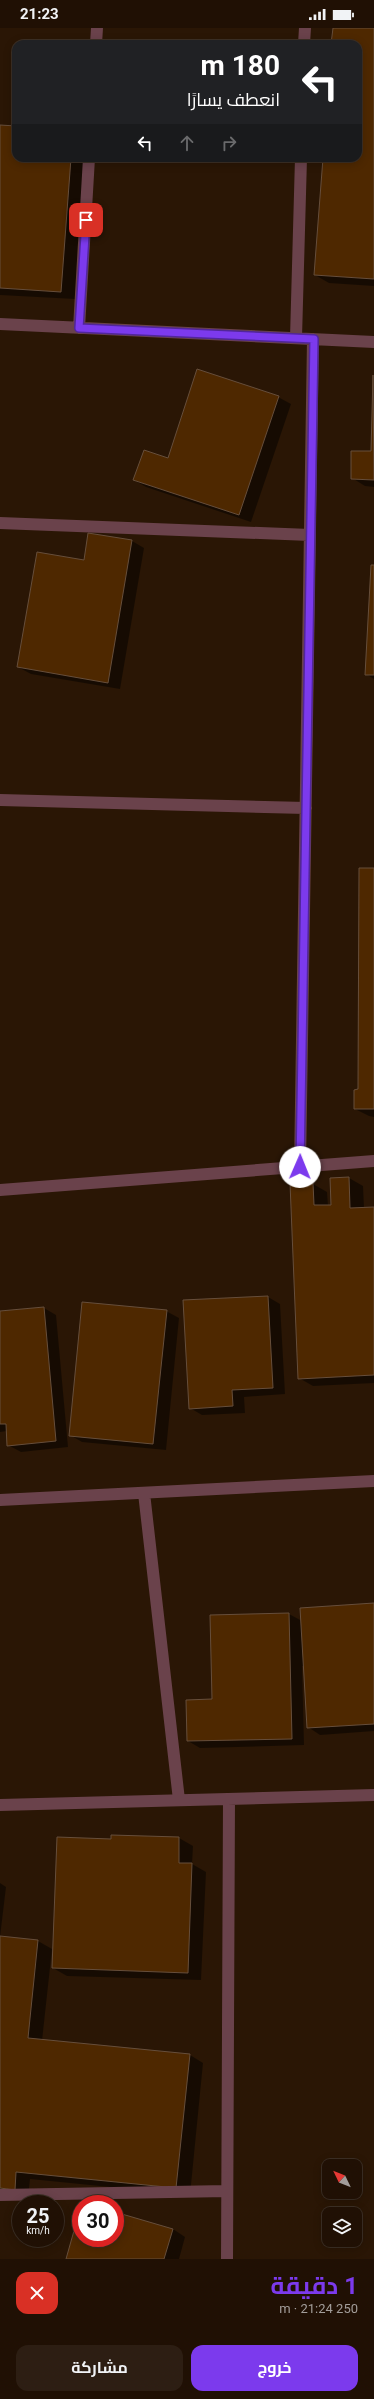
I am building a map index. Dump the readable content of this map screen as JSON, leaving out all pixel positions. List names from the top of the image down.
{
  "north": "top left",
  "page": {
    "status": "21:23",
    "turn": ["180 m", "انعطف يسارًا"],
    "speed": "25 km/h",
    "limit": "30",
    "heading": ["1 دقيقة", "250 m · 21:24"],
    "buttons": ["خروج", "مشاركة"]
  }
}
